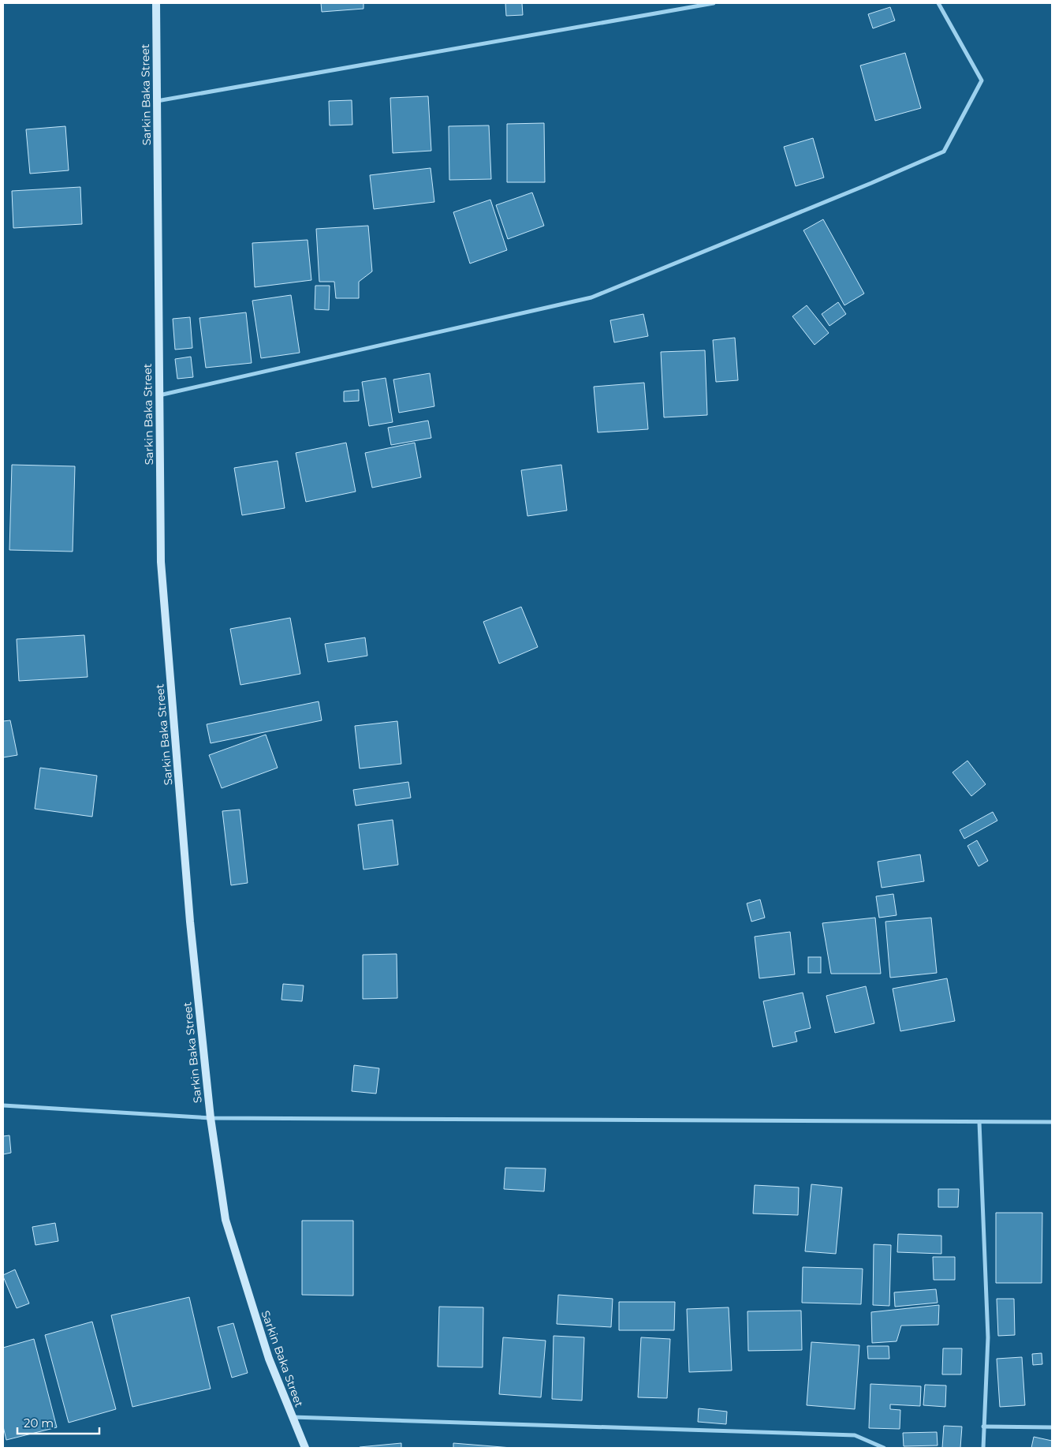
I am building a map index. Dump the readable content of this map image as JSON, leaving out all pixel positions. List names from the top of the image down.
{
  "streets": {
    "street": ["Sarkin Baka Street"]
  },
  "scale_bar": "20 m"
}
